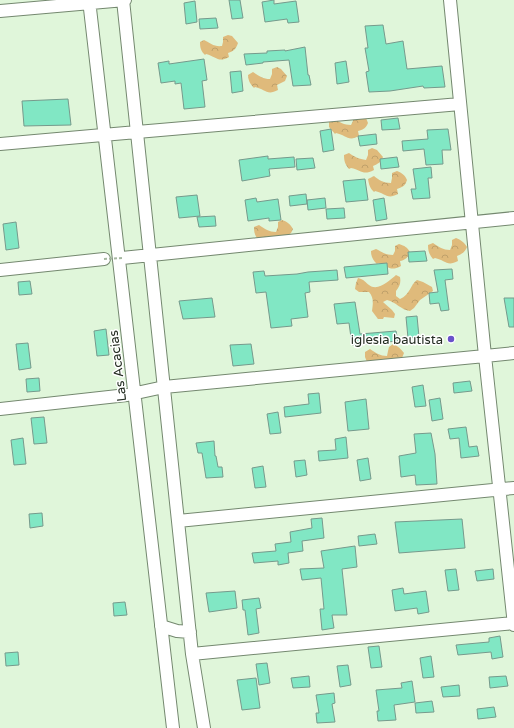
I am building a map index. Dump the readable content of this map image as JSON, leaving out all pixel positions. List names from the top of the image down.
{
  "streets": {
    "street": ["Las Acacias"]
  },
  "places": ["iglesia bautista"]
}
